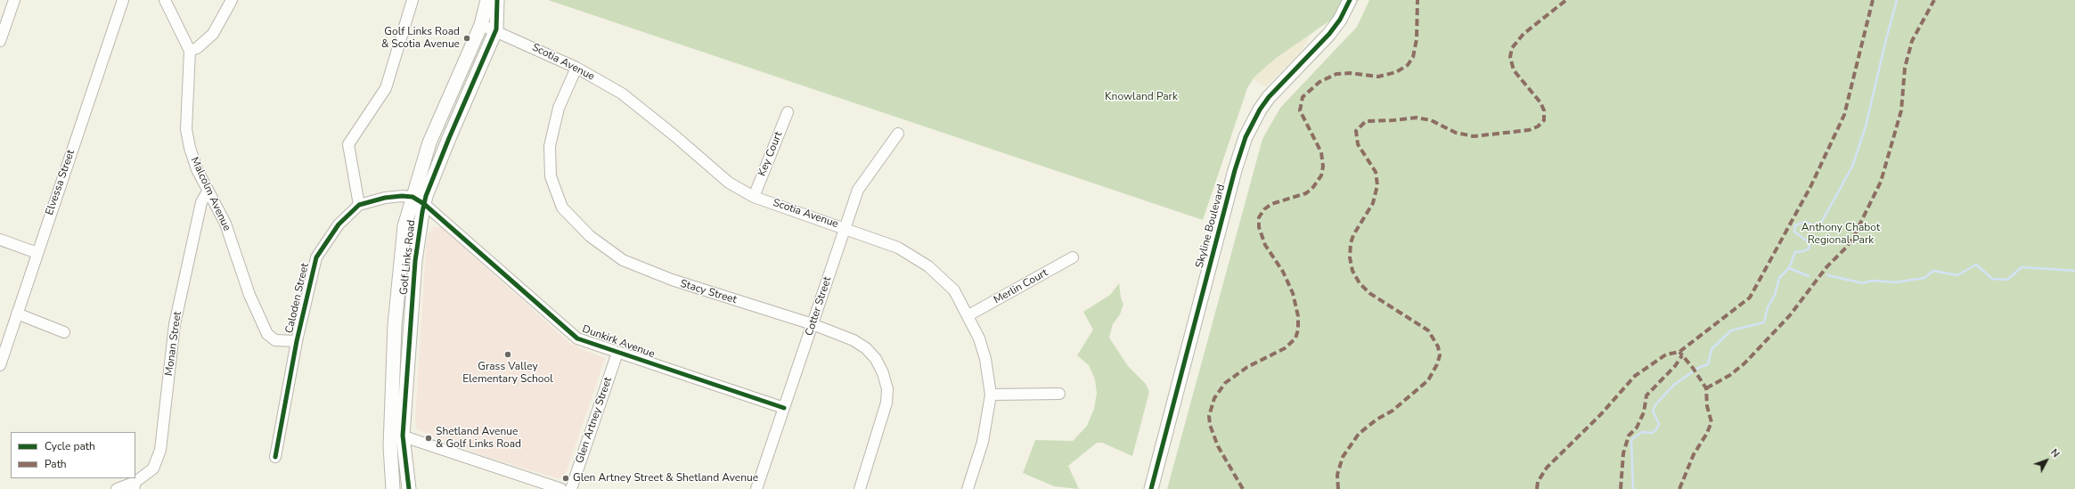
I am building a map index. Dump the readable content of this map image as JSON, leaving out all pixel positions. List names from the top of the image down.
{
  "streets": {
    "main road": ["Skyline Boulevard", "Golf Links Road"],
    "street": [
      "Scotia Avenue",
      "Key Court",
      "Elvessa Street",
      "Malcolm Avenue",
      "Merlin Court",
      "Stacy Street",
      "Caloden Street",
      "Cotter Street",
      "Dunkirk Avenue",
      "Monan Street",
      "Glen Artney Street"
    ]
  },
  "crossings": [
    ["Scotia Avenue", "Key Court"],
    ["Scotia Avenue", "Golf Links Road"],
    ["Scotia Avenue", "Merlin Court"],
    ["Scotia Avenue", "Stacy Street"],
    ["Scotia Avenue", "Cotter Street"],
    ["Malcolm Avenue", "Caloden Street"],
    ["Malcolm Avenue", "Monan Street"],
    ["Golf Links Road", "Caloden Street"],
    ["Golf Links Road", "Dunkirk Avenue"],
    ["Stacy Street", "Cotter Street"],
    ["Cotter Street", "Dunkirk Avenue"],
    ["Dunkirk Avenue", "Glen Artney Street"]
  ],
  "parks": ["Knowland Park", "Anthony Chabot Regional Park"],
  "places": [
    "Golf Links Road & Scotia Avenue",
    "Grass Valley Elementary School",
    "Shetland Avenue & Golf Links Road",
    "Glen Artney Street & Shetland Avenue"
  ],
  "legend": ["Cycle path", "Path"],
  "north": "top right"
}
